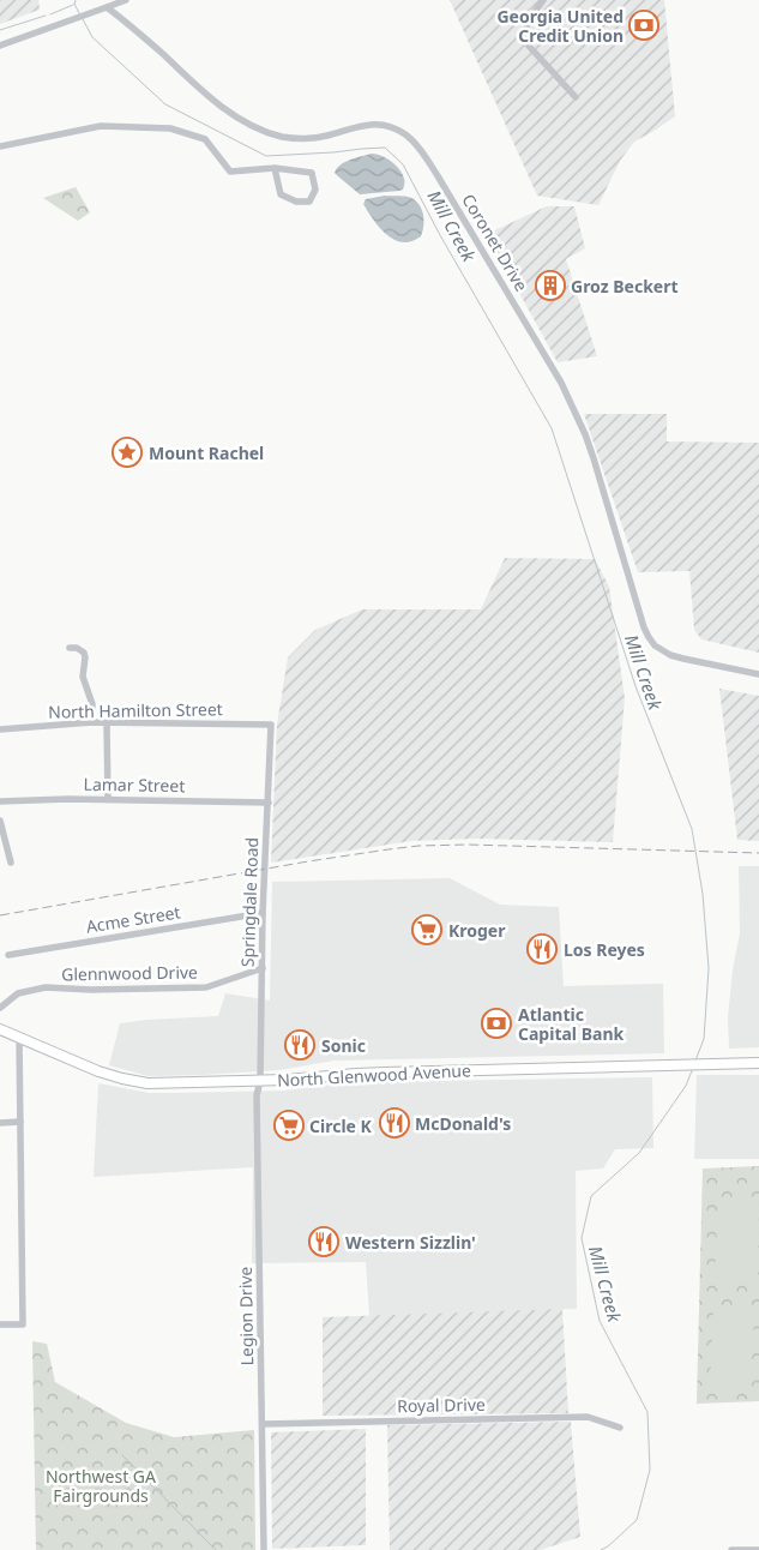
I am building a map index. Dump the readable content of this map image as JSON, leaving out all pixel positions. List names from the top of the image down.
{
  "streets": {
    "main road": ["North Glenwood Avenue"],
    "street": [
      "Coronet Drive",
      "North Hamilton Street",
      "Lamar Street",
      "Springdale Road",
      "Acme Street",
      "Glennwood Drive",
      "Legion Drive",
      "Royal Drive"
    ]
  },
  "crossings": [
    ["North Hamilton Street", "Springdale Road"],
    ["Lamar Street", "Springdale Road"],
    ["Springdale Road", "Acme Street"],
    ["Springdale Road", "Glennwood Drive"],
    ["Springdale Road", "North Glenwood Avenue"],
    ["Springdale Road", "Legion Drive"],
    ["North Glenwood Avenue", "Legion Drive"],
    ["Legion Drive", "Royal Drive"]
  ],
  "water": ["Mill Creek"],
  "parks": ["Northwest GA Fairgrounds"],
  "places": {
    "bank": ["Georgia United Credit Union", "Atlantic Capital Bank"],
    "building": ["Groz Beckert"],
    "place": ["Mount Rachel"],
    "supermarket": ["Kroger", "Circle K"],
    "restaurant": [
      "Los Reyes",
      "Sonic",
      "McDonald's",
      "Western Sizzlin'"
    ]
  }
}
